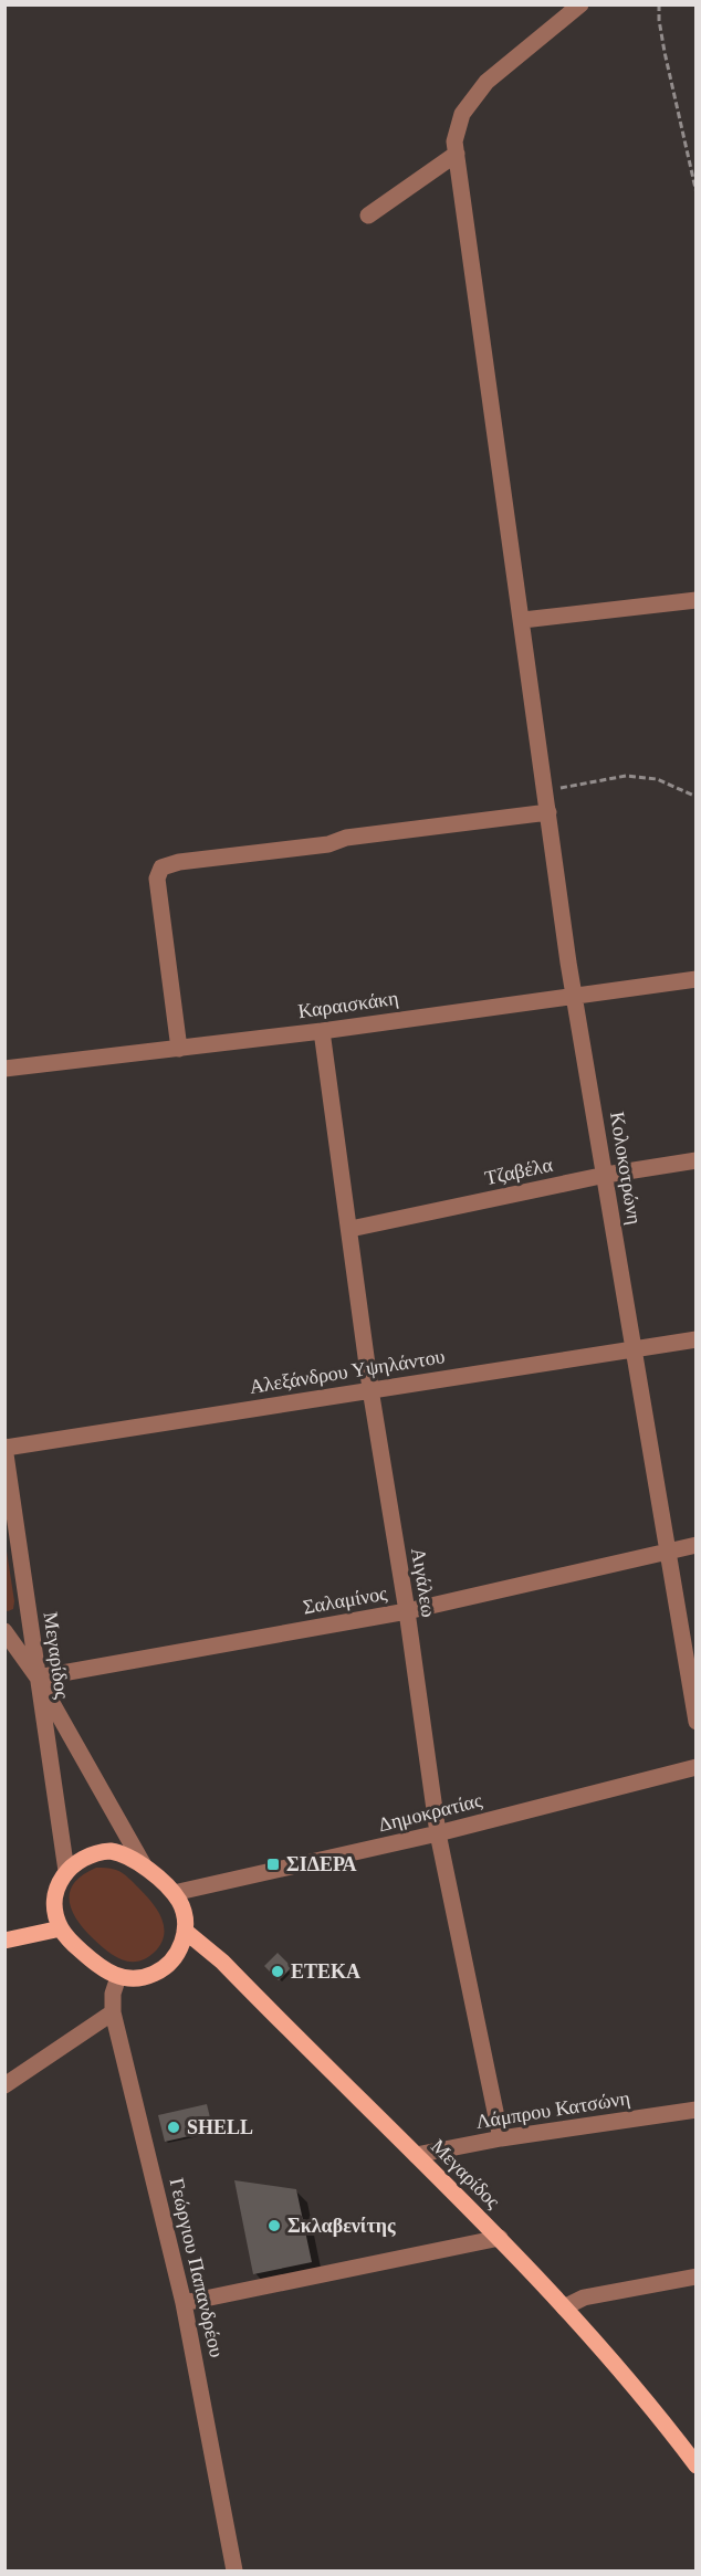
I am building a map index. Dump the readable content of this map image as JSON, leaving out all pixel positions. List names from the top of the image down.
{
  "streets": {
    "main road": ["Μεγαρίδος"],
    "street": [
      "Καραισκάκη",
      "Κολοκοτρώνη",
      "Τζαβέλα",
      "Αλεξάνδρου Υψηλάντου",
      "Αιγάλεω",
      "Σαλαμίνος",
      "Δημοκρατίας",
      "Λάμπρου Κατσώνη",
      "Γεώργιου Παπανδρέου"
    ]
  },
  "crossings": [
    ["Καραισκάκη", "Κολοκοτρώνη"],
    ["Καραισκάκη", "Αιγάλεω"],
    ["Κολοκοτρώνη", "Τζαβέλα"],
    ["Κολοκοτρώνη", "Αλεξάνδρου Υψηλάντου"],
    ["Κολοκοτρώνη", "Σαλαμίνος"],
    ["Τζαβέλα", "Αιγάλεω"],
    ["Αλεξάνδρου Υψηλάντου", "Αιγάλεω"],
    ["Αλεξάνδρου Υψηλάντου", "Μεγαρίδος"],
    ["Αιγάλεω", "Σαλαμίνος"],
    ["Αιγάλεω", "Δημοκρατίας"],
    ["Αιγάλεω", "Λάμπρου Κατσώνη"],
    ["Σαλαμίνος", "Μεγαρίδος"],
    ["Μεγαρίδος", "Δημοκρατίας"],
    ["Μεγαρίδος", "Λάμπρου Κατσώνη"],
    ["Μεγαρίδος", "Γεώργιου Παπανδρέου"],
    ["Δημοκρατίας", "Γεώργιου Παπανδρέου"]
  ],
  "places": {
    "transit": ["ΣΙΔΕΡΑ"],
    "other": ["ΕΤΕΚΑ", "SHELL", "Σκλαβενίτης"]
  }
}
